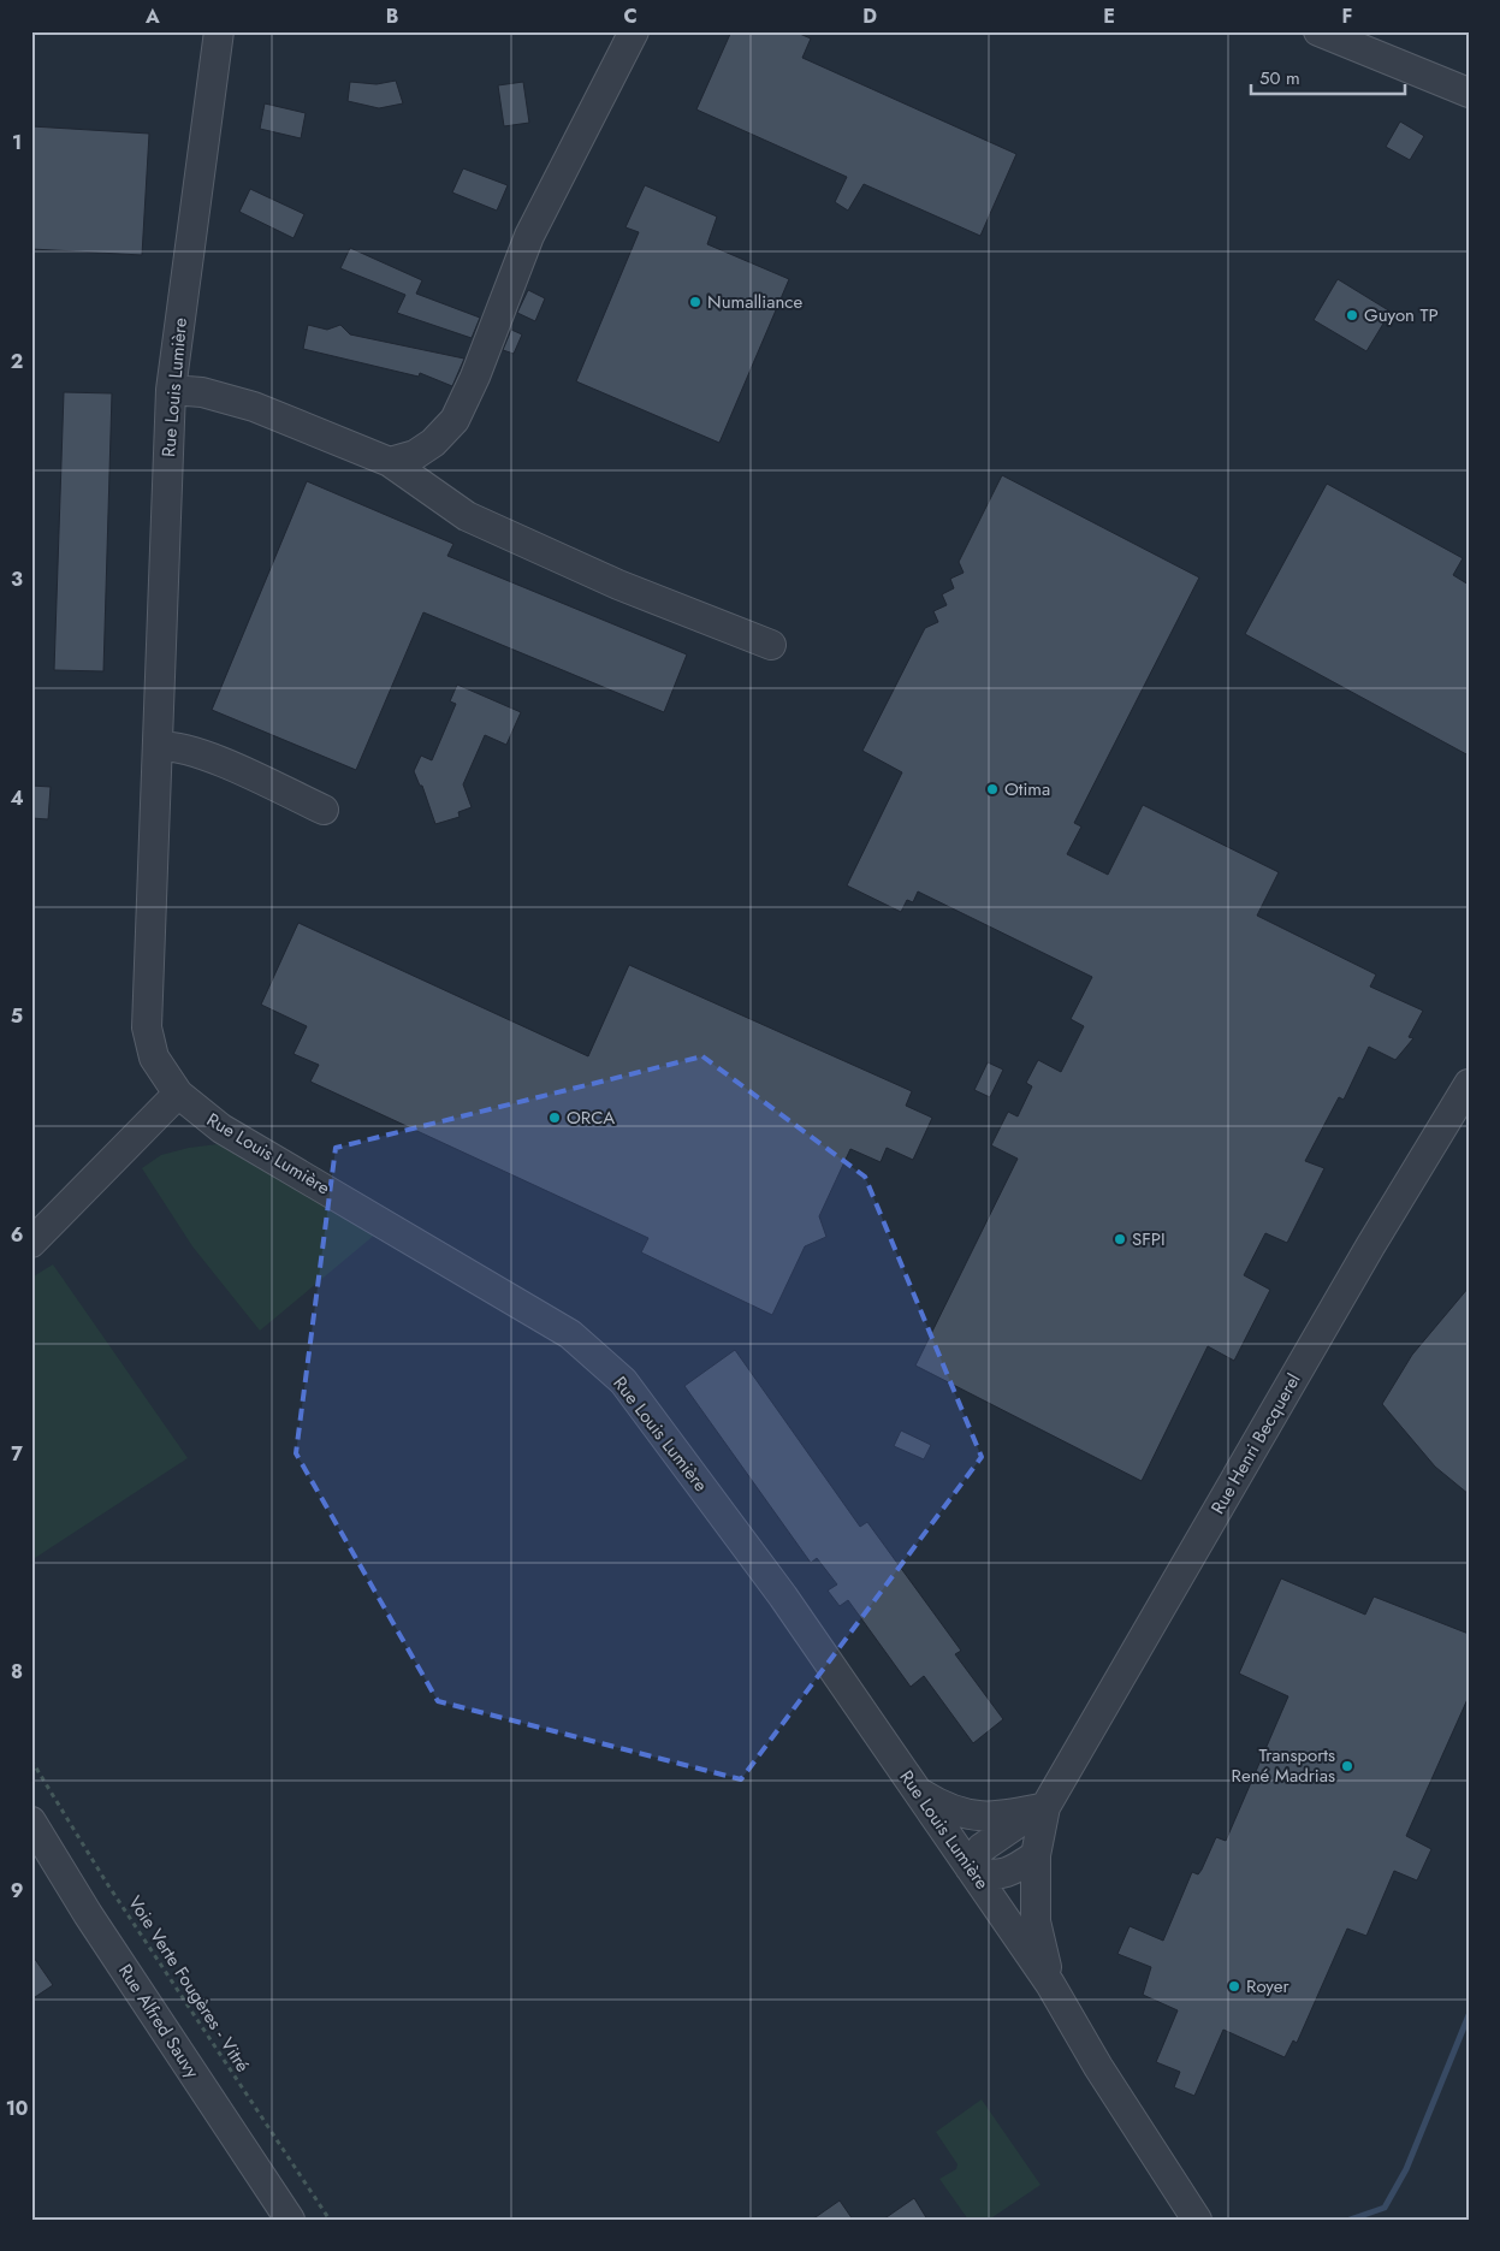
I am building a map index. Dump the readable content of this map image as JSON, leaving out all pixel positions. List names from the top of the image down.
{
  "streets": {
    "street": ["Rue Louis Lumière", "Rue Henri Becquerel", "Rue Alfred Sauvy"],
    "path": ["Voie Verte Fougères - Vitré"]
  },
  "crossings": [
    ["Rue Louis Lumière", "Rue Henri Becquerel"]
  ],
  "places": [
    "Numalliance",
    "Guyon TP",
    "Otima",
    "ORCA",
    "SFPI",
    "Transports René Madrias",
    "Royer"
  ],
  "scale_bar": "50 m",
  "grid": {
    "columns": [
      "A",
      "B",
      "C",
      "D",
      "E",
      "F"
    ],
    "rows": [
      "1",
      "2",
      "3",
      "4",
      "5",
      "6",
      "7",
      "8",
      "9",
      "10"
    ]
  }
}
